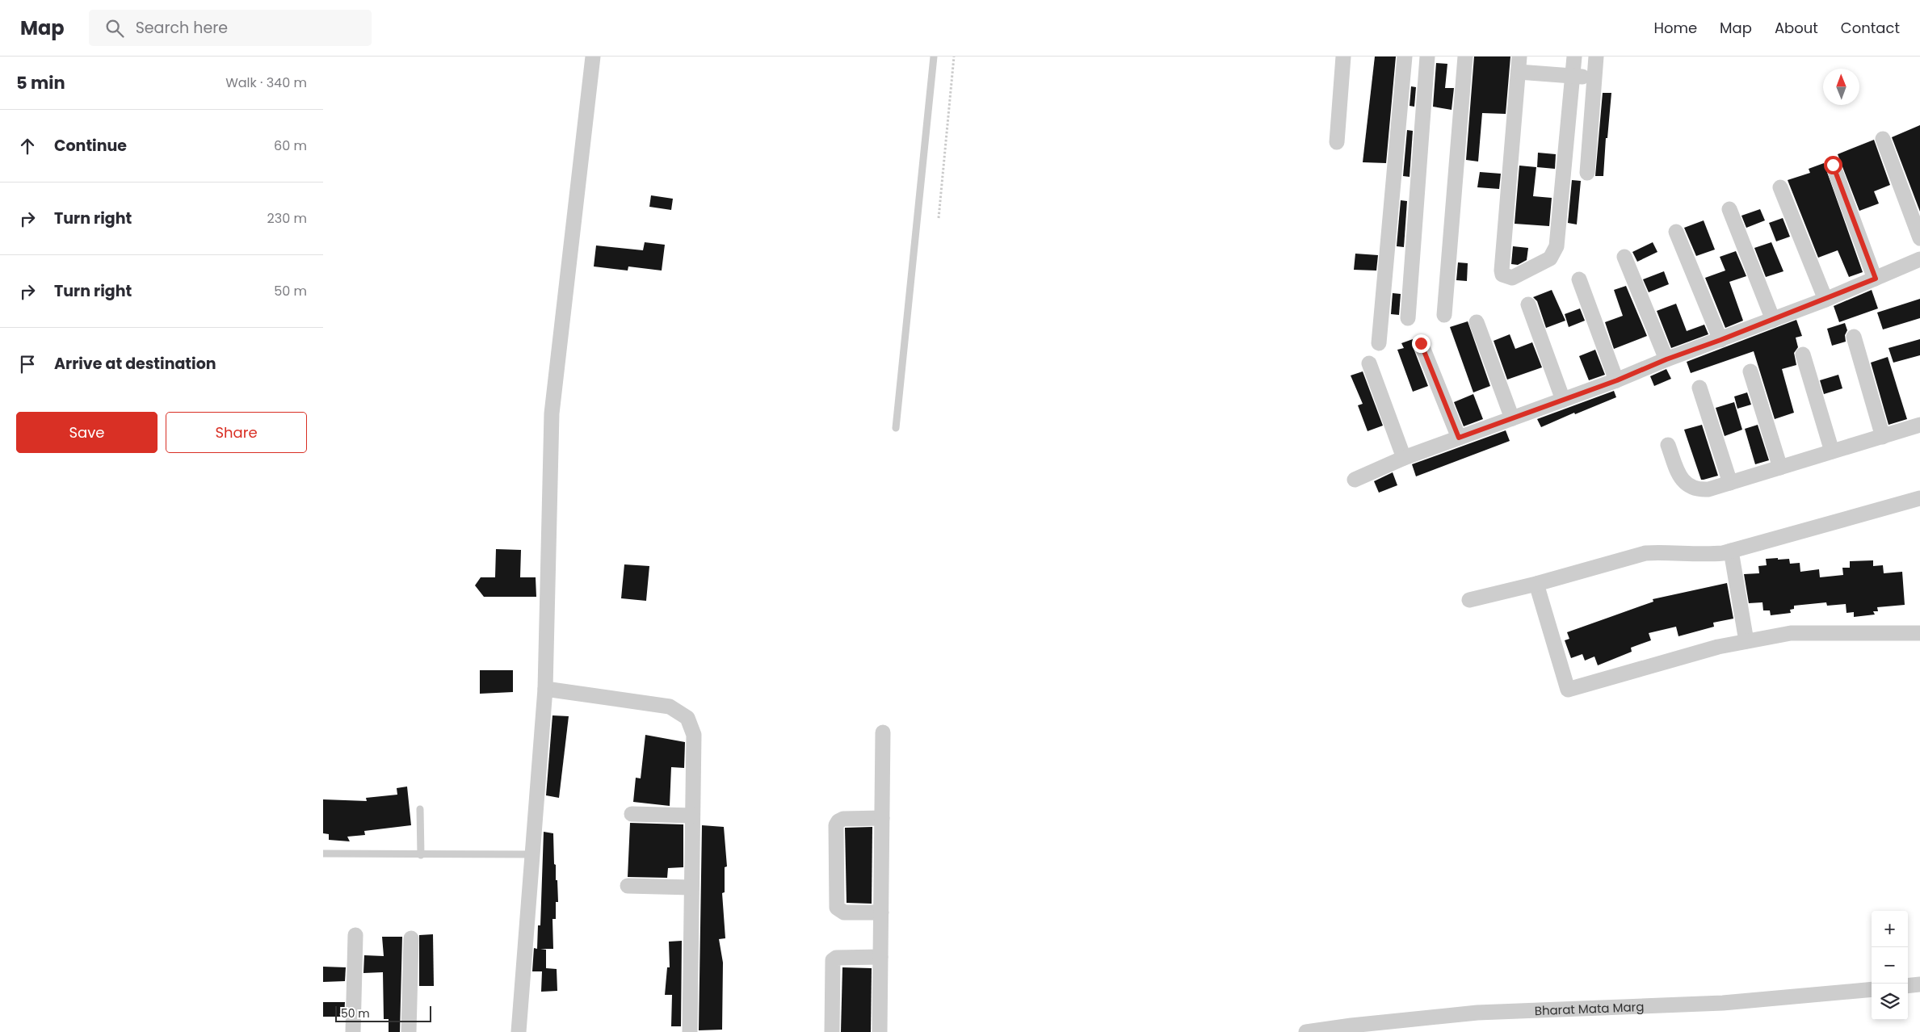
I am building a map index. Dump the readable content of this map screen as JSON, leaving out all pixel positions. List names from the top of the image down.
{
  "streets": {
    "street": ["Bharat Mata Marg"]
  },
  "scale_bar": "50 m",
  "north": "top",
  "page": {
    "header": "Map",
    "search": "Search here",
    "nav": [
      "Home",
      "Map",
      "About",
      "Contact"
    ],
    "heading": ["5 min", "Walk · 340 m"],
    "list": [
      ["Continue", "60 m"],
      ["Turn right", "230 m"],
      ["Turn right", "50 m"],
      "Arrive at destination"
    ],
    "buttons": ["Save", "Share"],
    "map_buttons": ["+", "−"],
    "scale": "50 m"
  }
}
